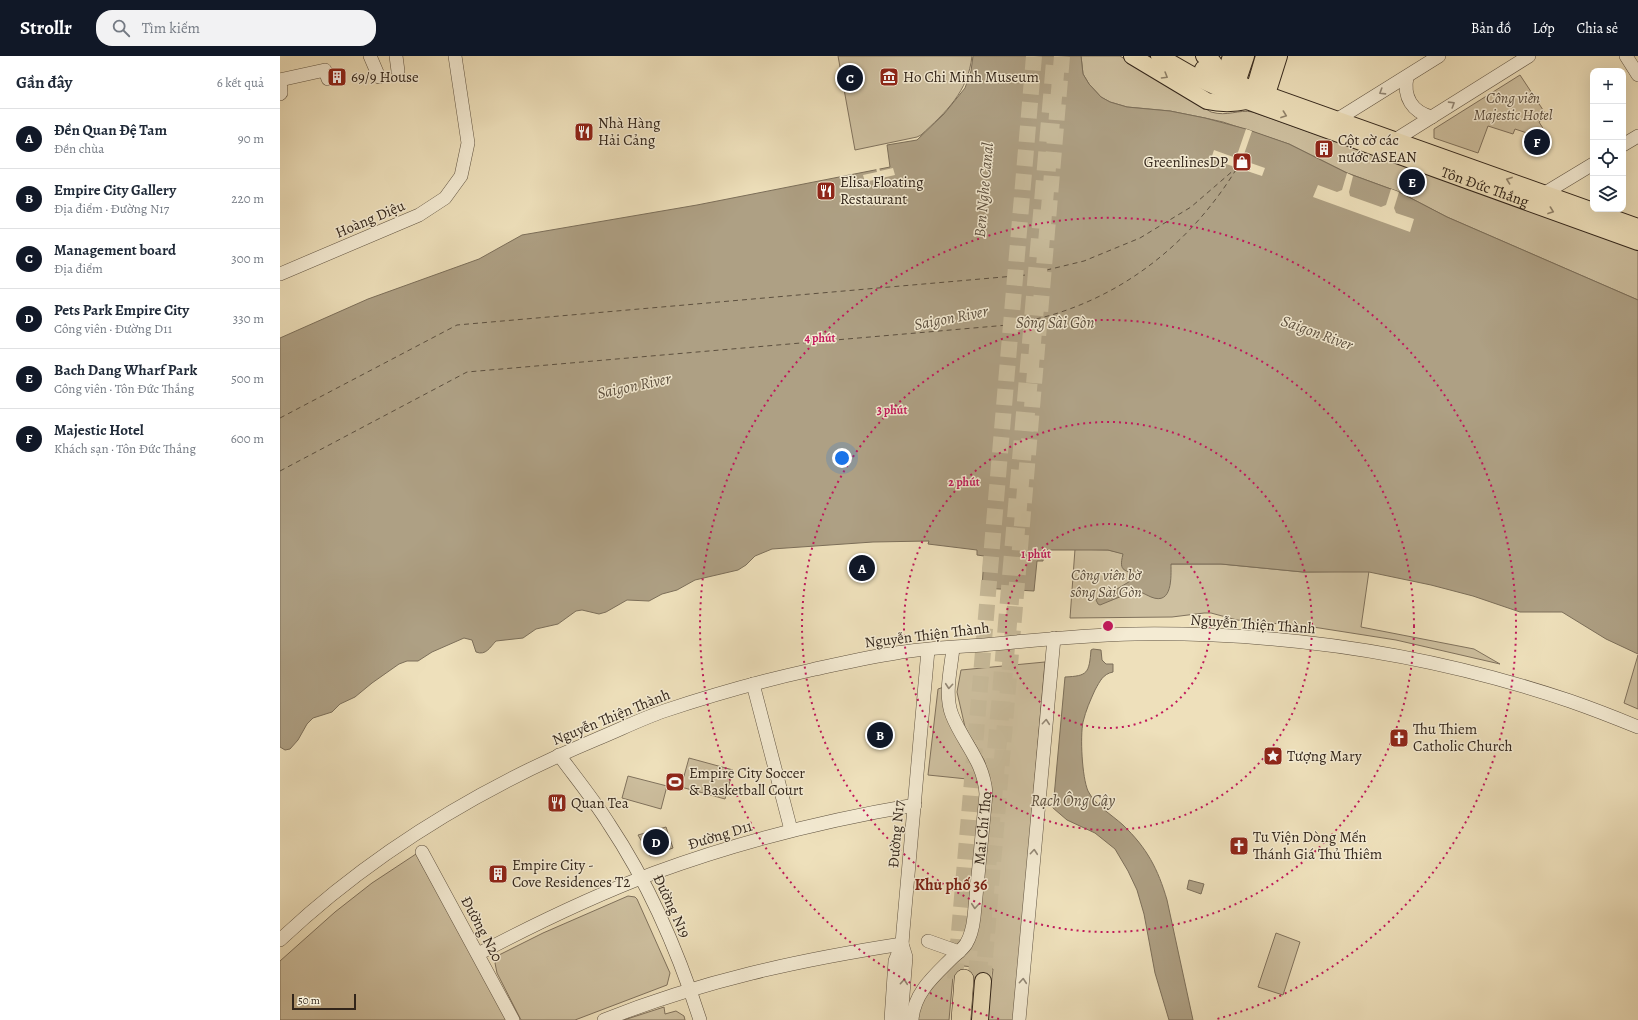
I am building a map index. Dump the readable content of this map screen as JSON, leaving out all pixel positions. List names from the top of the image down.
{
  "streets": {
    "main road": ["Tôn Ðức Thắng"],
    "street": [
      "Nguyễn Thiện Thành",
      "Mai Chí Thọ",
      "Đường N17",
      "Đường D11",
      "Đường N19",
      "Đường N20"
    ]
  },
  "crossings": [
    ["Nguyễn Thiện Thành", "Mai Chí Thọ"],
    ["Nguyễn Thiện Thành", "Đường N17"],
    ["Nguyễn Thiện Thành", "Đường N19"],
    ["Đường N17", "Đường D11"],
    ["Đường D11", "Đường N19"],
    ["Đường D11", "Đường N20"]
  ],
  "districts": ["Khu phố 36"],
  "water": [
    "Ben Nghe Canal",
    "Saigon River",
    "Sông Sài Gòn",
    "Rạch Ông Cậy"
  ],
  "parks": ["Công viên Majestic Hotel", "Công viên bờ sông Sài Gòn"],
  "places": {
    "building": ["69/9 House", "Cột cờ các nước ASEAN", "Empire City - Cove Residences T2"],
    "museum": ["Ho Chi Minh Museum"],
    "restaurant": ["Nhà Hàng Hải Cảng", "Elisa Floating Restaurant", "Quan Tea"],
    "shop": ["GreenlinesDP"],
    "church": ["Thu Thiem Catholic Church", "Tu Viện Dòng Mến Thánh Giá Thủ Thiêm"],
    "place": ["Tượng Mary"],
    "sports": ["Empire City Soccer & Basketball Court"]
  },
  "scale_bar": "50 m",
  "page": {
    "header": "Strollr",
    "search": "Tìm kiếm",
    "nav": ["Bản đồ", "Lớp", "Chia sẻ"],
    "heading": ["Gần đây", "6 kết quả"],
    "pins": [
      "C",
      "F",
      "E",
      "A",
      "B",
      "D"
    ],
    "map_buttons": ["+", "−"],
    "list": [
      {
        "mark": "A",
        "name": "Đền Quan Đệ Tam",
        "note": "Đền chùa",
        "value": "90 m"
      },
      {
        "mark": "B",
        "name": "Empire City Gallery",
        "note": "Địa điểm · Đường N17",
        "value": "220 m"
      },
      {
        "mark": "C",
        "name": "Management board",
        "note": "Địa điểm",
        "value": "300 m"
      },
      {
        "mark": "D",
        "name": "Pets Park Empire City",
        "note": "Công viên · Đường D11",
        "value": "330 m"
      },
      {
        "mark": "E",
        "name": "Bach Dang Wharf Park",
        "note": "Công viên · Tôn Ðức Thắng",
        "value": "500 m"
      },
      {
        "mark": "F",
        "name": "Majestic Hotel",
        "note": "Khách sạn · Tôn Ðức Thắng",
        "value": "600 m"
      }
    ],
    "scale": "50 m"
  },
  "rings": [
    "4 phút",
    "3 phút",
    "2 phút",
    "1 phút"
  ]
}
